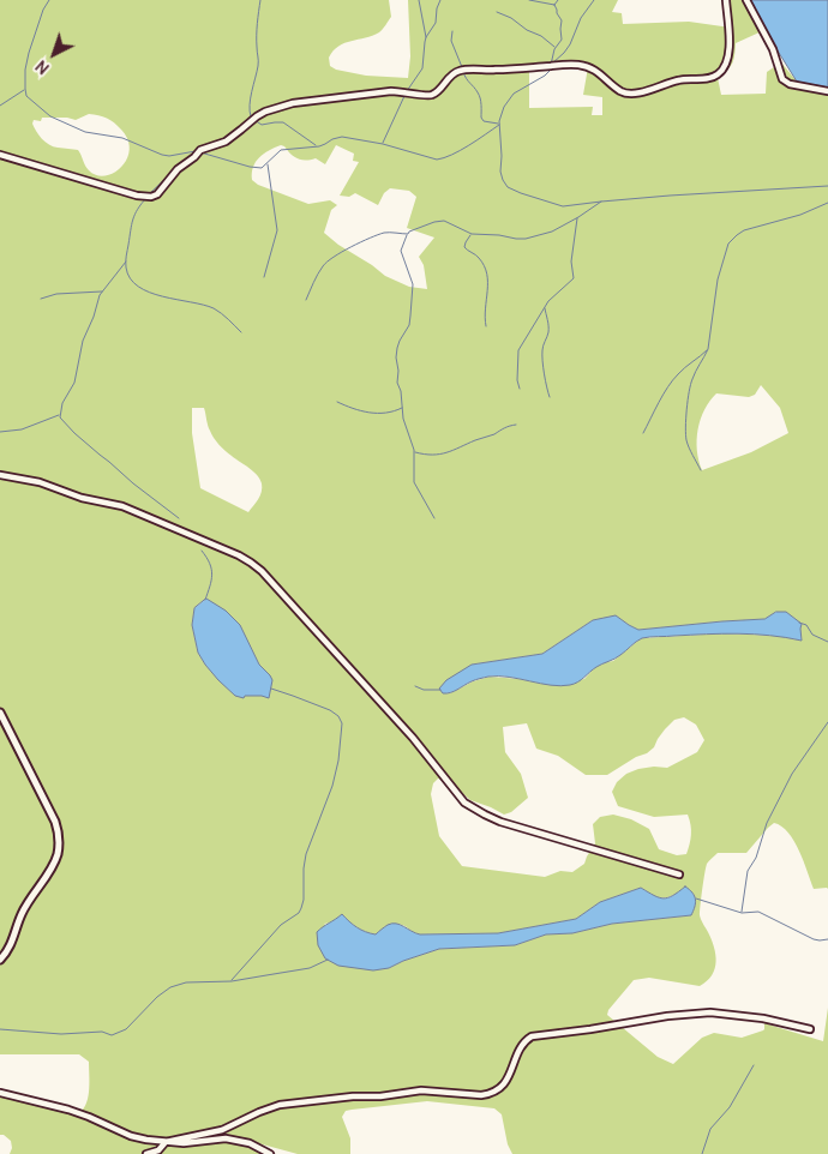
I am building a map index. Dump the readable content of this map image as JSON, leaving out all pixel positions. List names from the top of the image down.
{
  "north": "bottom left"
}
